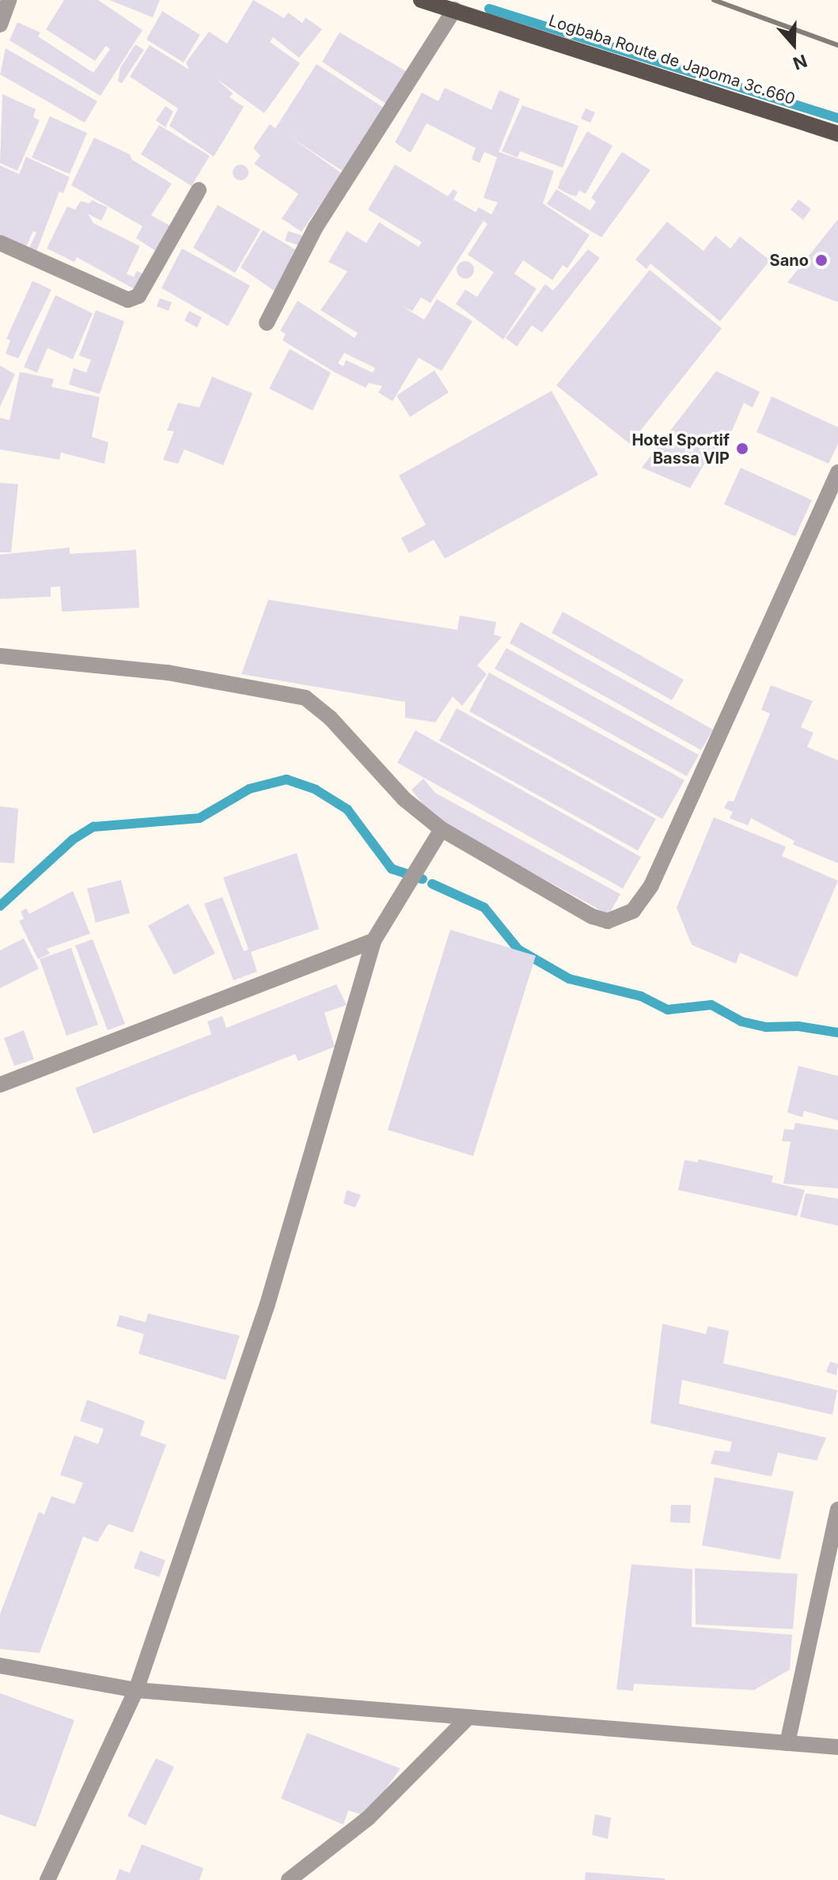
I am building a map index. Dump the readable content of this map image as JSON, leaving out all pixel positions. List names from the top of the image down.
{
  "streets": {
    "main road": ["Logbaba Route de Japoma 3c.660"]
  },
  "places": ["Sano", "Hotel Sportif Bassa VIP"],
  "north": "bottom"
}
